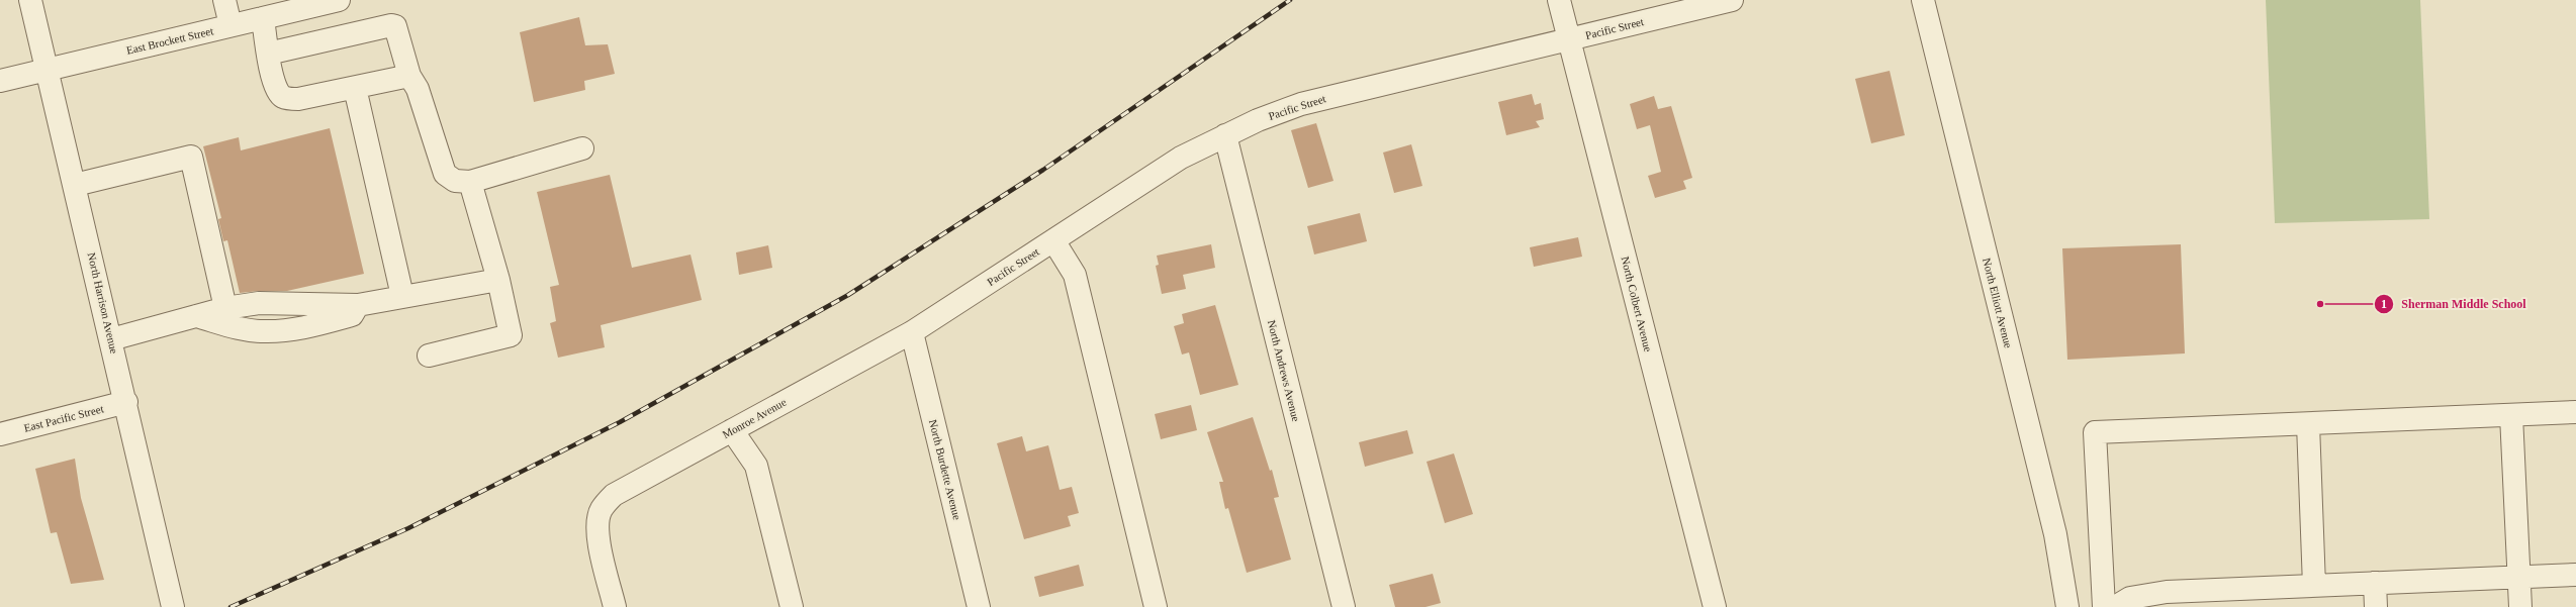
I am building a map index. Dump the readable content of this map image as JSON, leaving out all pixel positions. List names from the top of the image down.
{
  "streets": {
    "street": [
      "Pacific Street",
      "East Brockett Street",
      "North Harrison Avenue",
      "North Elliott Avenue",
      "North Colbert Avenue",
      "North Andrews Avenue",
      "East Pacific Street",
      "Monroe Avenue",
      "North Burdette Avenue"
    ]
  },
  "crossings": [
    ["Pacific Street", "North Colbert Avenue"],
    ["Pacific Street", "North Andrews Avenue"],
    ["Pacific Street", "Monroe Avenue"],
    ["Pacific Street", "North Burdette Avenue"],
    ["East Brockett Street", "North Harrison Avenue"],
    ["North Harrison Avenue", "East Pacific Street"],
    ["Monroe Avenue", "North Burdette Avenue"]
  ],
  "places": ["Sherman Middle School"]
}
